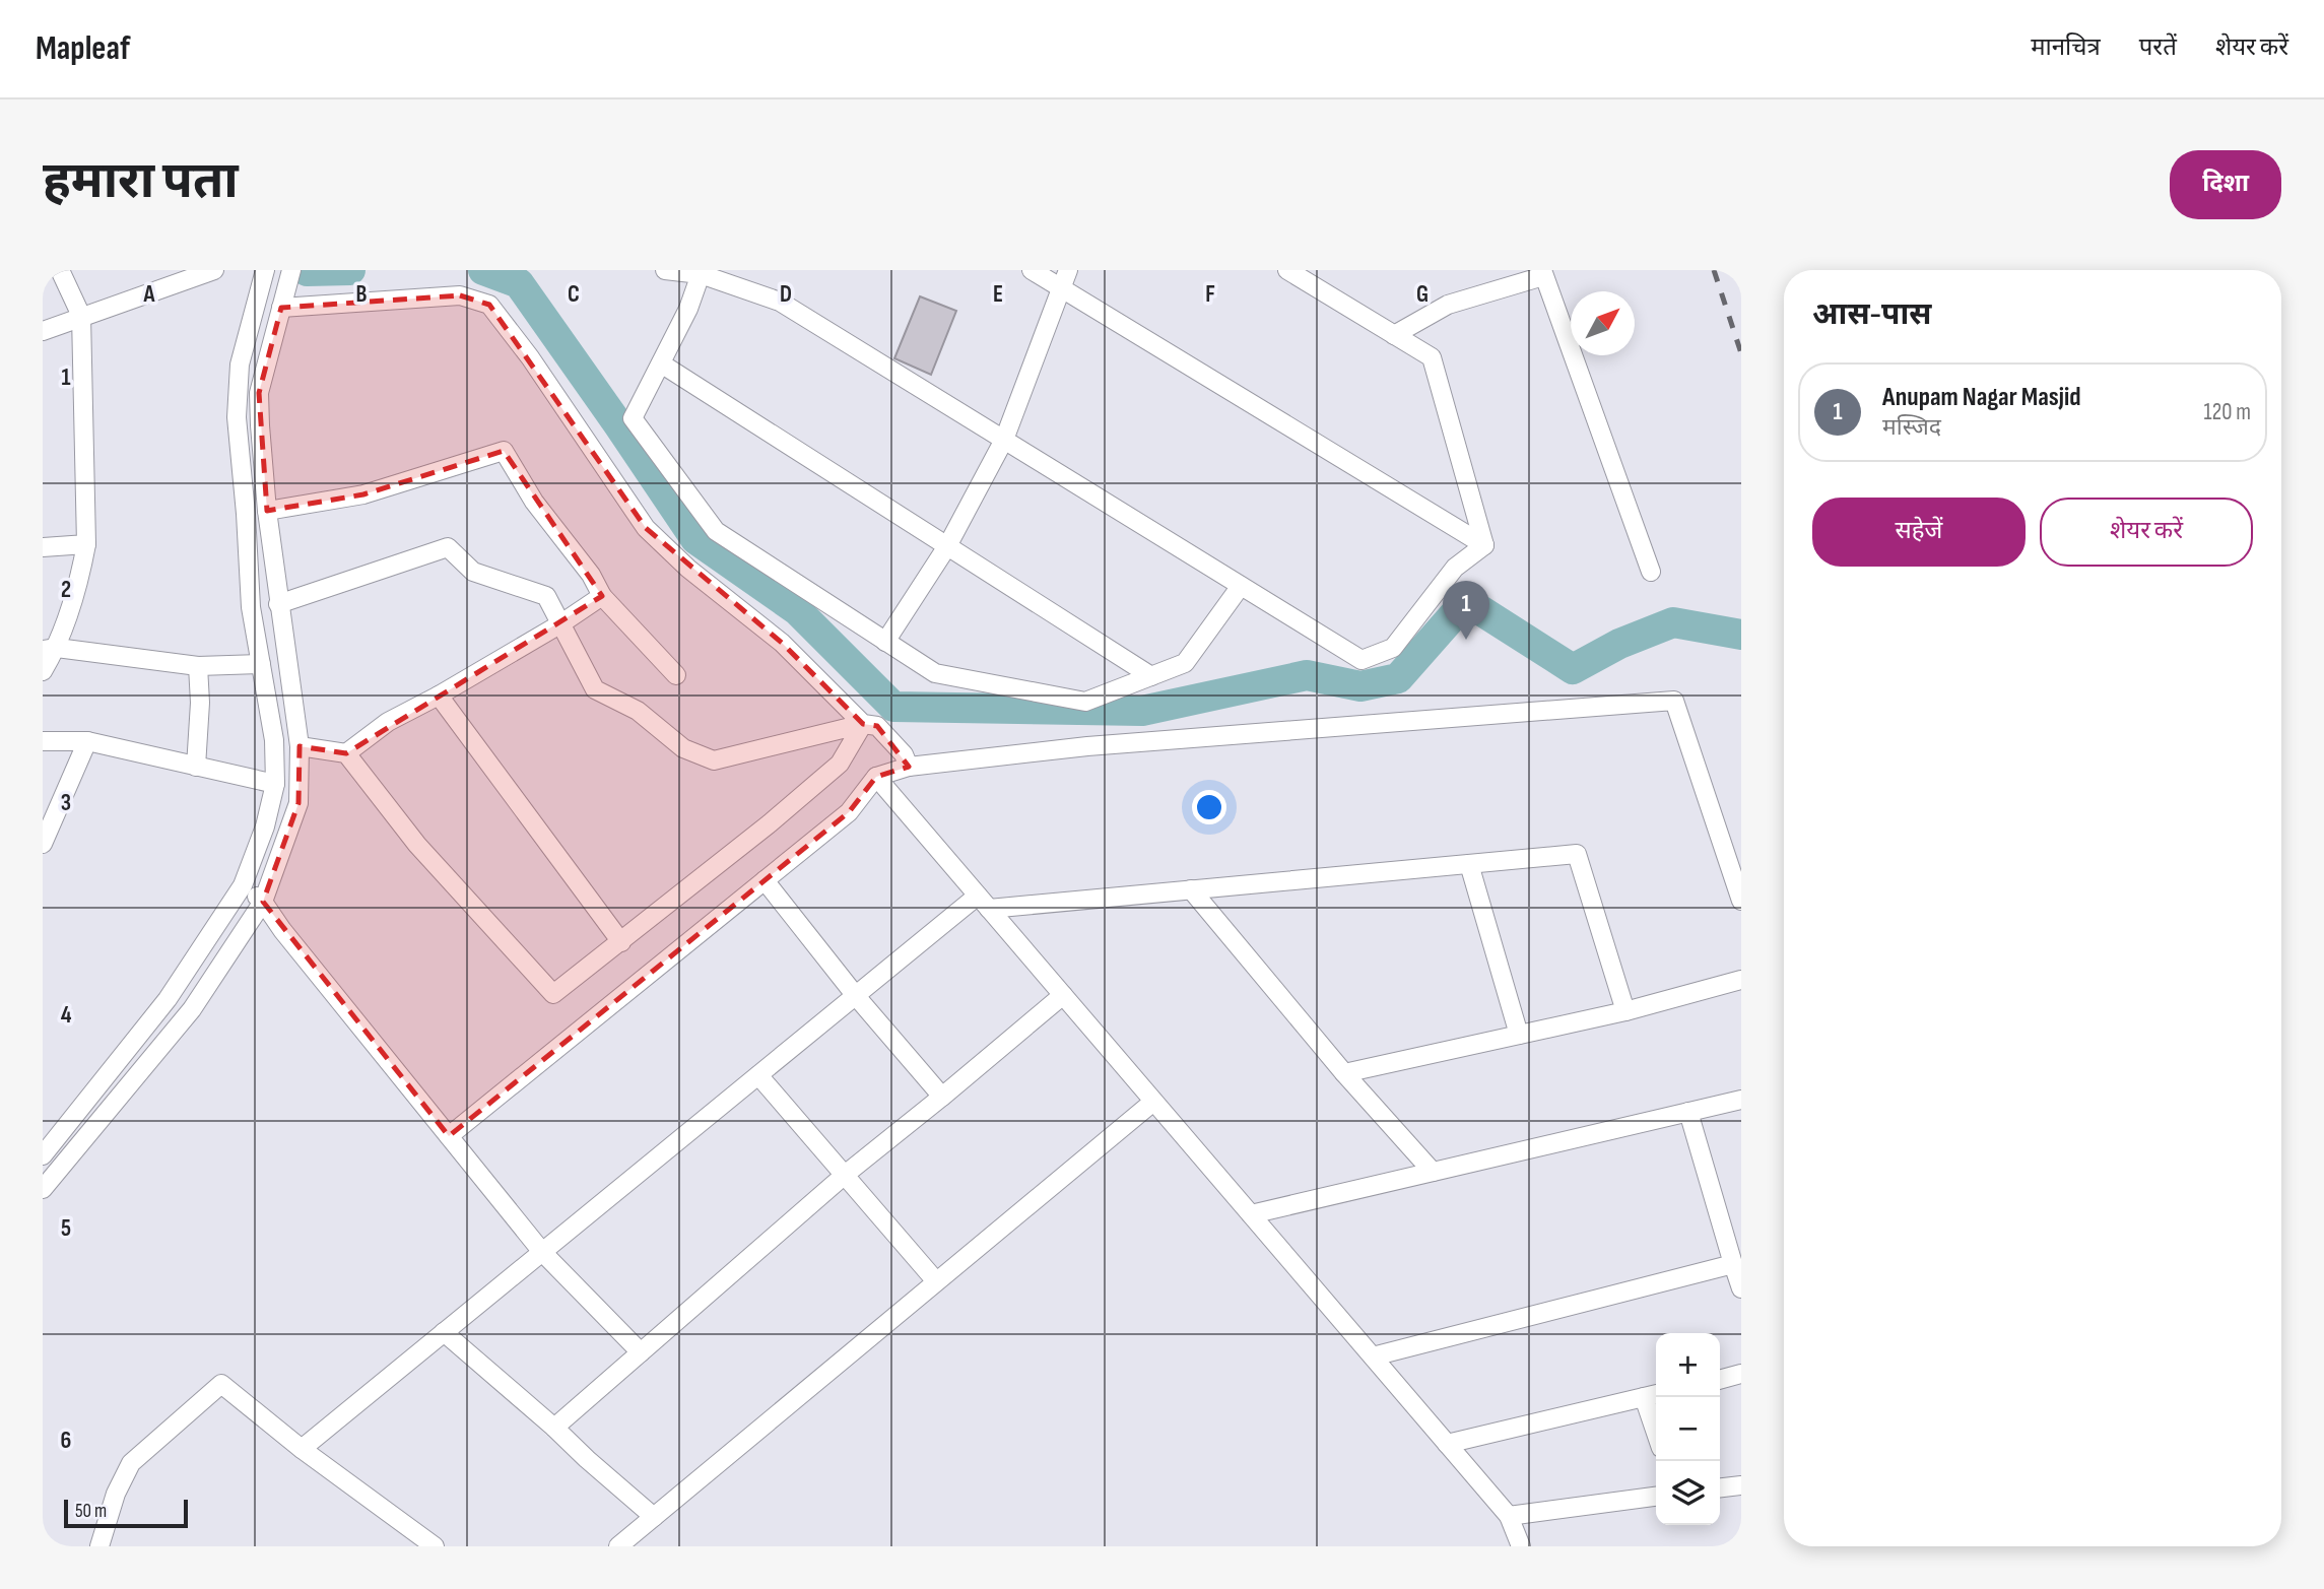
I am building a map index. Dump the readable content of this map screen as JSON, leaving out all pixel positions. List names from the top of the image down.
{
  "scale_bar": "50 m",
  "north": "top right",
  "page": {
    "header": "Mapleaf",
    "nav": ["मानचित्र", "परतें", "शेयर करें"],
    "buttons": [
      "दिशा",
      ["सहेजें", "शेयर करें"]
    ],
    "title": "हमारा पता",
    "heading": "आस-पास",
    "list": [
      {
        "mark": "1",
        "name": "Anupam Nagar Masjid",
        "note": "मस्जिद",
        "value": "120 m"
      }
    ],
    "pins": "1",
    "map_buttons": ["+", "−"],
    "scale": "50 m"
  },
  "grid": {
    "columns": [
      "A",
      "B",
      "C",
      "D",
      "E",
      "F",
      "G"
    ],
    "rows": [
      "1",
      "2",
      "3",
      "4",
      "5",
      "6"
    ]
  }
}
